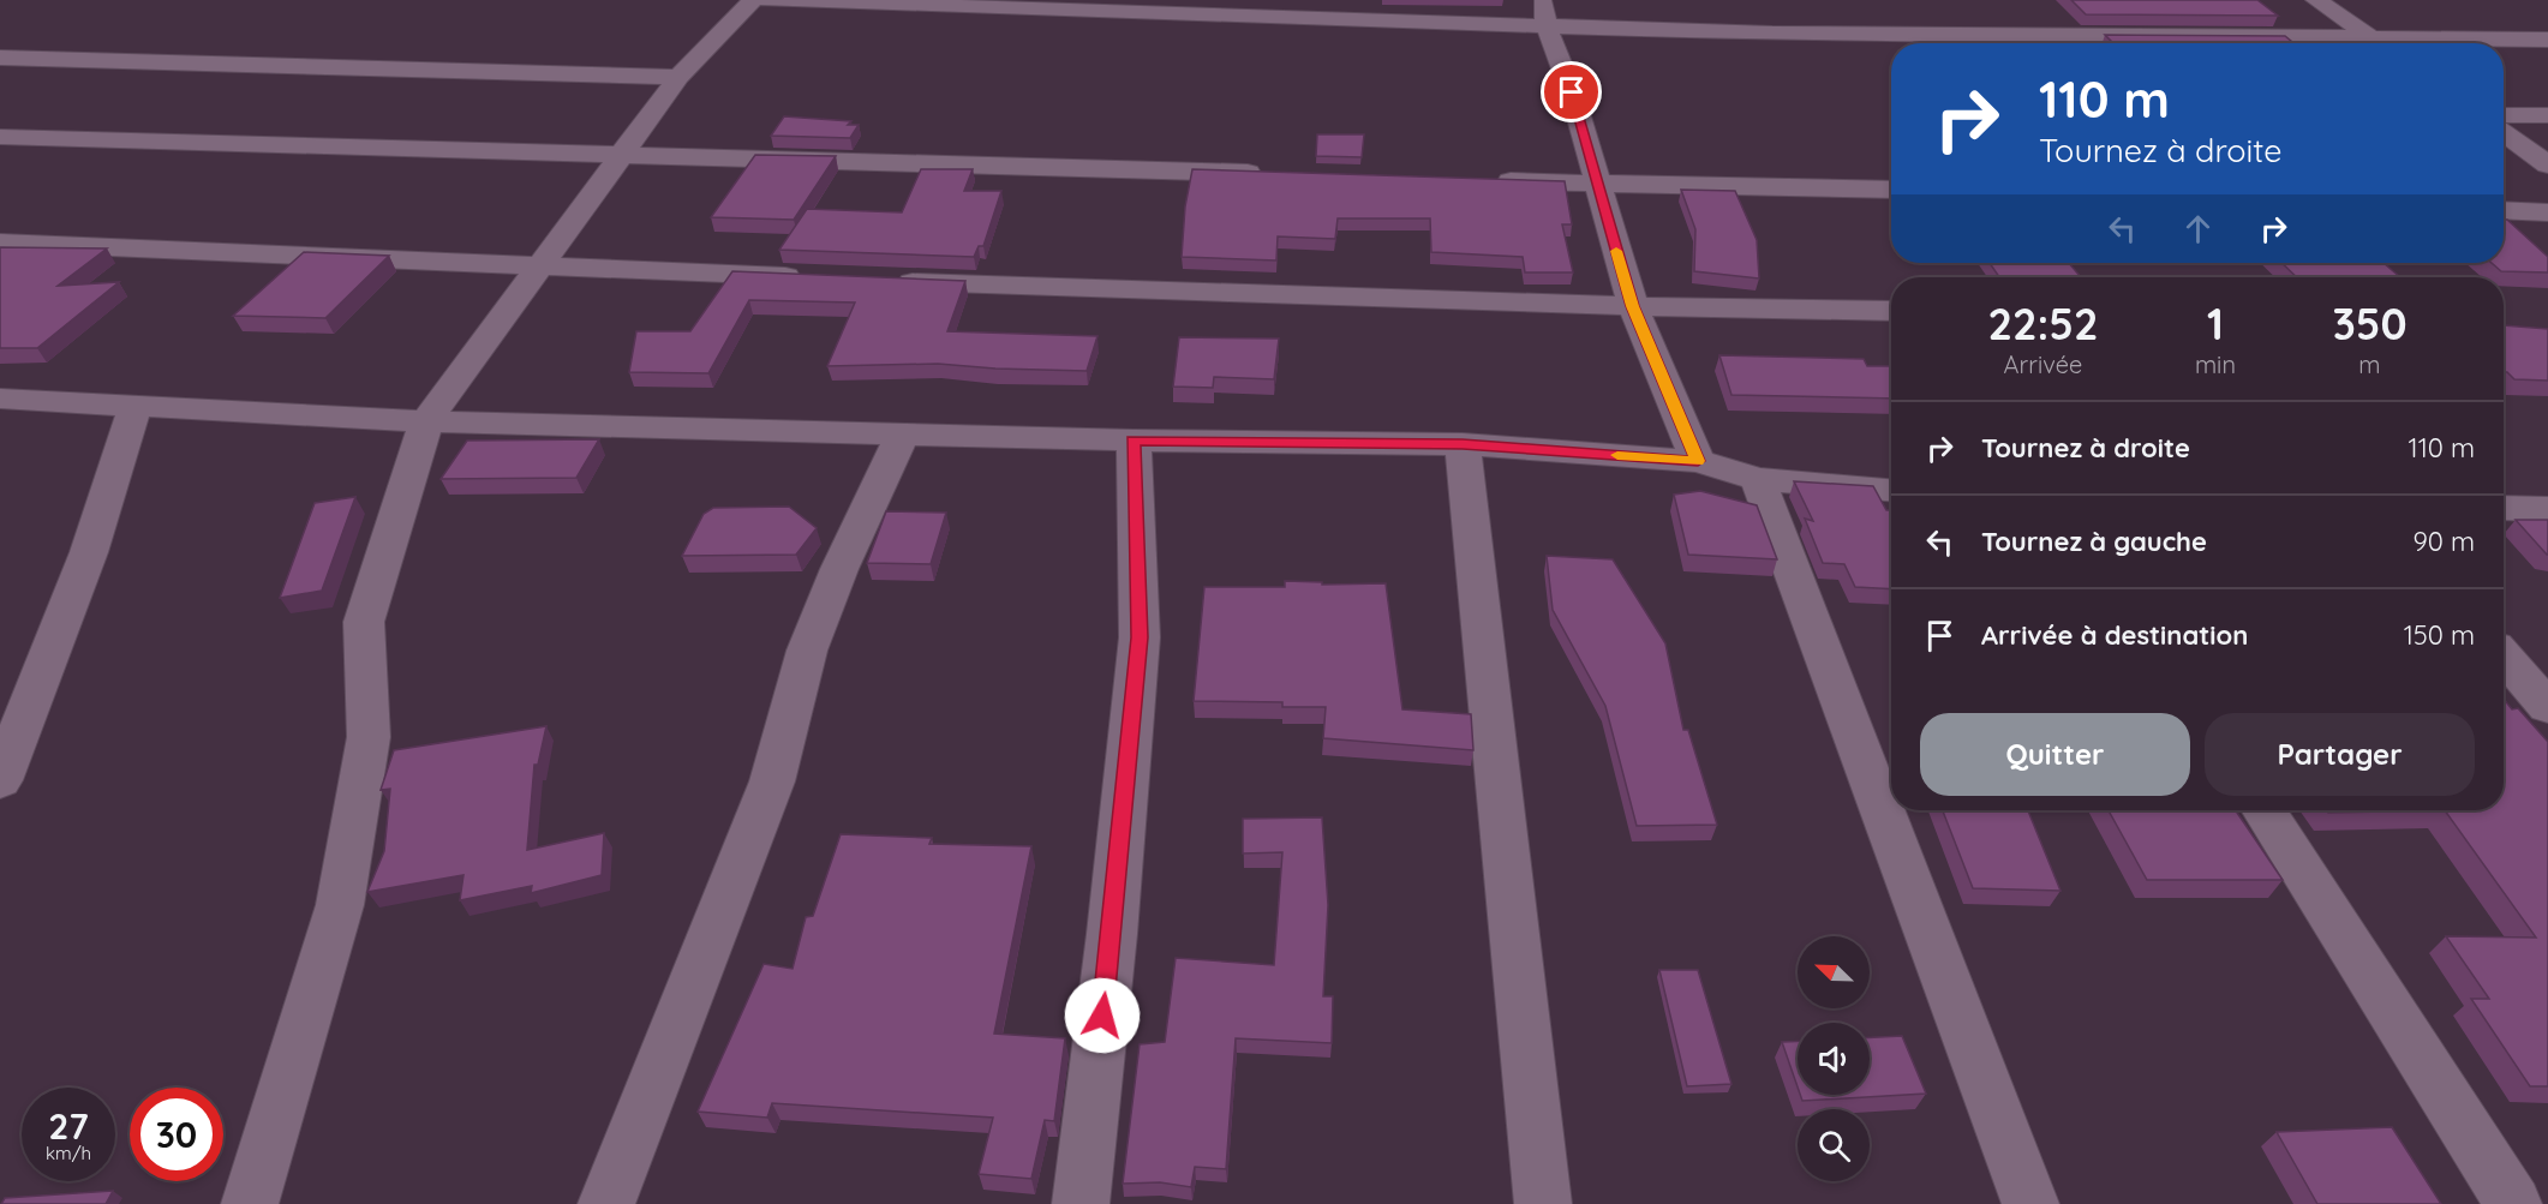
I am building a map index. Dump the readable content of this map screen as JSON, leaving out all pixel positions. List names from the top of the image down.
{
  "north": "top left",
  "page": {
    "turn": ["110 m", "Tournez à droite"],
    "eta": [
      "22:52",
      "Arrivée",
      "1",
      "min",
      "350",
      "m"
    ],
    "list": [
      {
        "name": "Tournez à droite",
        "value": "110 m"
      },
      {
        "name": "Tournez à gauche",
        "value": "90 m"
      },
      {
        "name": "Arrivée à destination",
        "value": "150 m"
      }
    ],
    "buttons": ["Quitter", "Partager"],
    "speed": "27 km/h",
    "limit": "30"
  }
}
